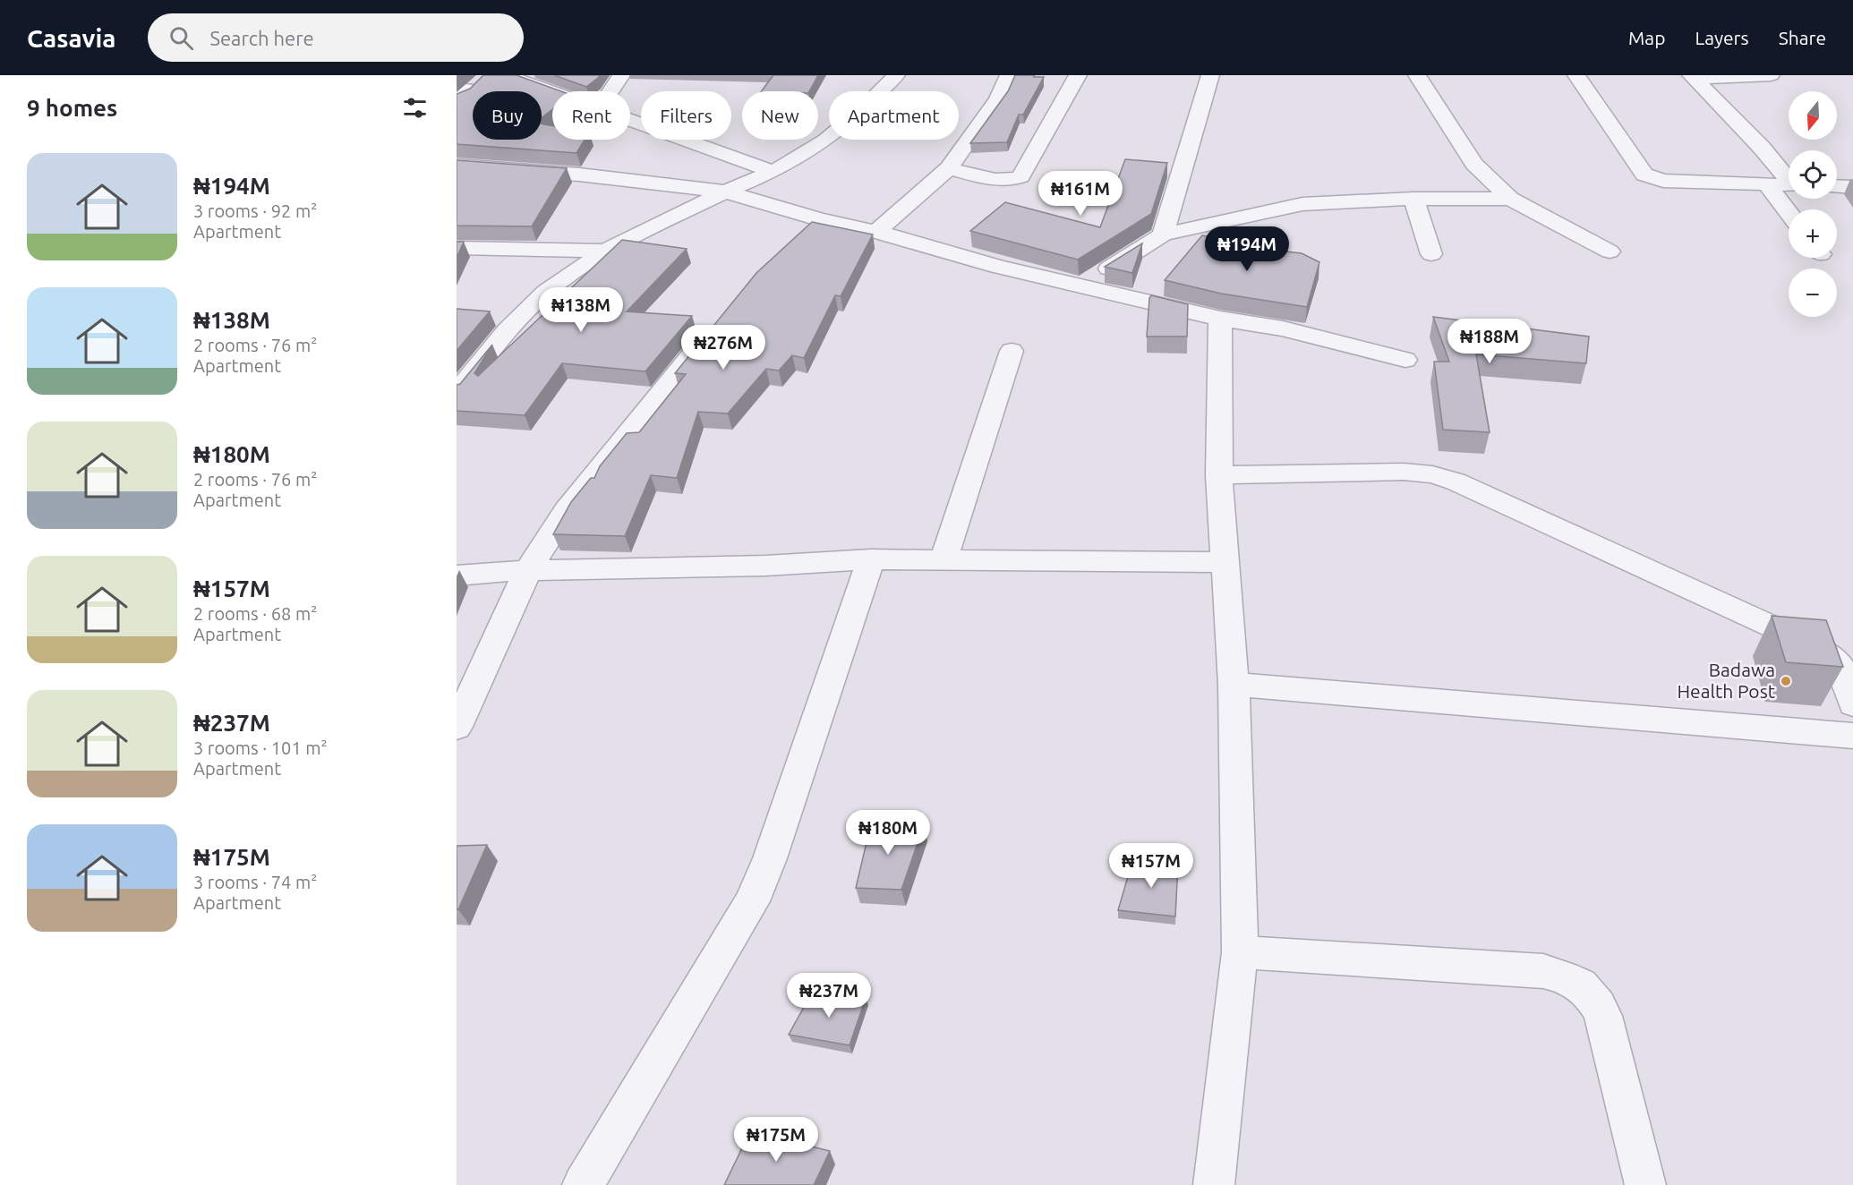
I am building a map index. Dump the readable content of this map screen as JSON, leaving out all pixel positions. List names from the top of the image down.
{
  "places": ["Badawa Health Post"],
  "north": "bottom",
  "page": {
    "header": "Casavia",
    "search": "Search here",
    "nav": ["Map", "Layers", "Share"],
    "heading": "9 homes",
    "map_buttons": ["+", "−"],
    "chip": [
      "Buy",
      "Rent",
      "Filters",
      "New",
      "Apartment"
    ],
    "list": [
      {
        "name": "₦194M",
        "note": "3 rooms · 92 m² · Apartment"
      },
      {
        "name": "₦138M",
        "note": "2 rooms · 76 m² · Apartment"
      },
      {
        "name": "₦180M",
        "note": "2 rooms · 76 m² · Apartment"
      },
      {
        "name": "₦157M",
        "note": "2 rooms · 68 m² · Apartment"
      },
      {
        "name": "₦237M",
        "note": "3 rooms · 101 m² · Apartment"
      },
      {
        "name": "₦175M",
        "note": "3 rooms · 74 m² · Apartment"
      }
    ],
    "price": [
      "₦161M",
      "₦194M",
      "₦138M",
      "₦188M",
      "₦276M",
      "₦180M",
      "₦157M",
      "₦237M",
      "₦175M"
    ]
  }
}
